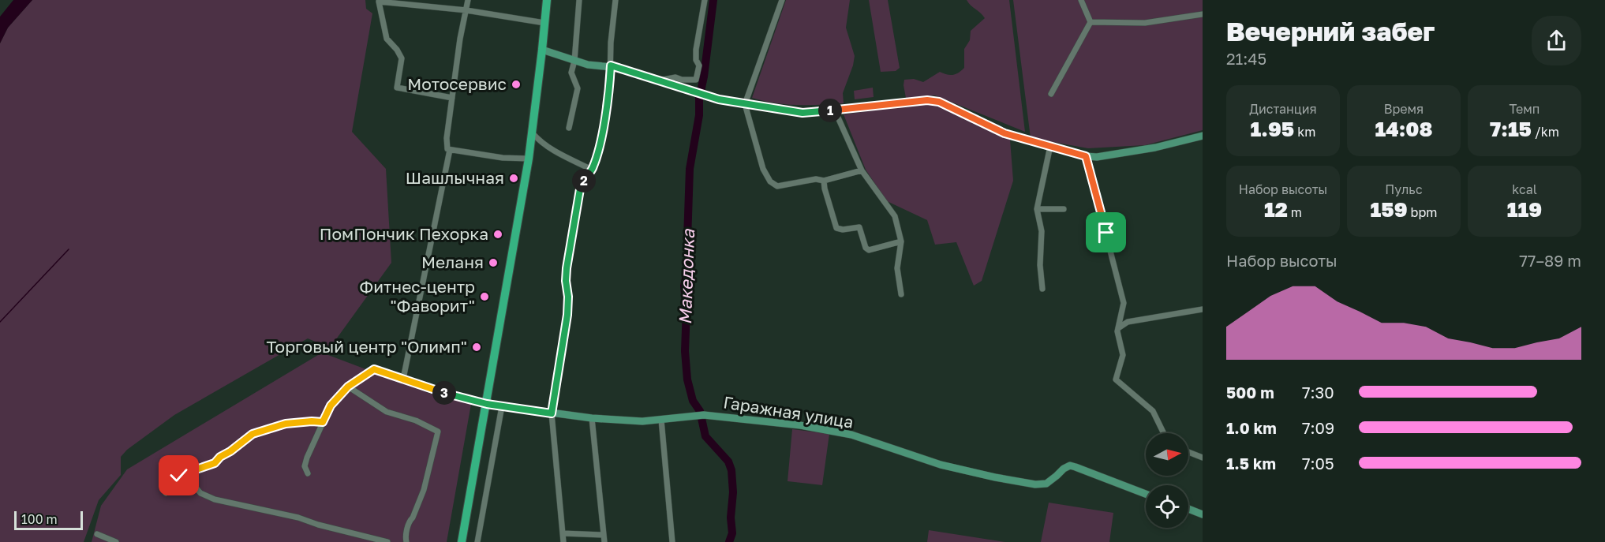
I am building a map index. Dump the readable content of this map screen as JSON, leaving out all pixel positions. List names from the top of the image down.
{
  "streets": {
    "street": ["Гаражная улица"]
  },
  "water": ["Македонка"],
  "places": [
    "Мотосервис",
    "Шашлычная",
    "ПомПончик Пехорка",
    "Меланя",
    "Фитнес-центр \"Фаворит\"",
    "Торговый центр \"Олимп\""
  ],
  "scale_bar": "100 m",
  "north": "right",
  "page": {
    "heading": ["Вечерний забег", "21:45"],
    "stats": [
      ["Дистанция", "1.95 km"],
      ["Время", "14:08"],
      ["Темп", "7:15 /km"],
      ["Набор высоты", "12 m"],
      ["Пульс", "159 bpm"],
      ["kcal", "119"]
    ],
    "pins": ["1", "2", "3"],
    "chart": ["Набор высоты", "77–89 m"],
    "list": [
      {
        "name": "500 m",
        "note": "7:30"
      },
      {
        "name": "1.0 km",
        "note": "7:09"
      },
      {
        "name": "1.5 km",
        "note": "7:05"
      }
    ],
    "scale": "100 m"
  }
}
